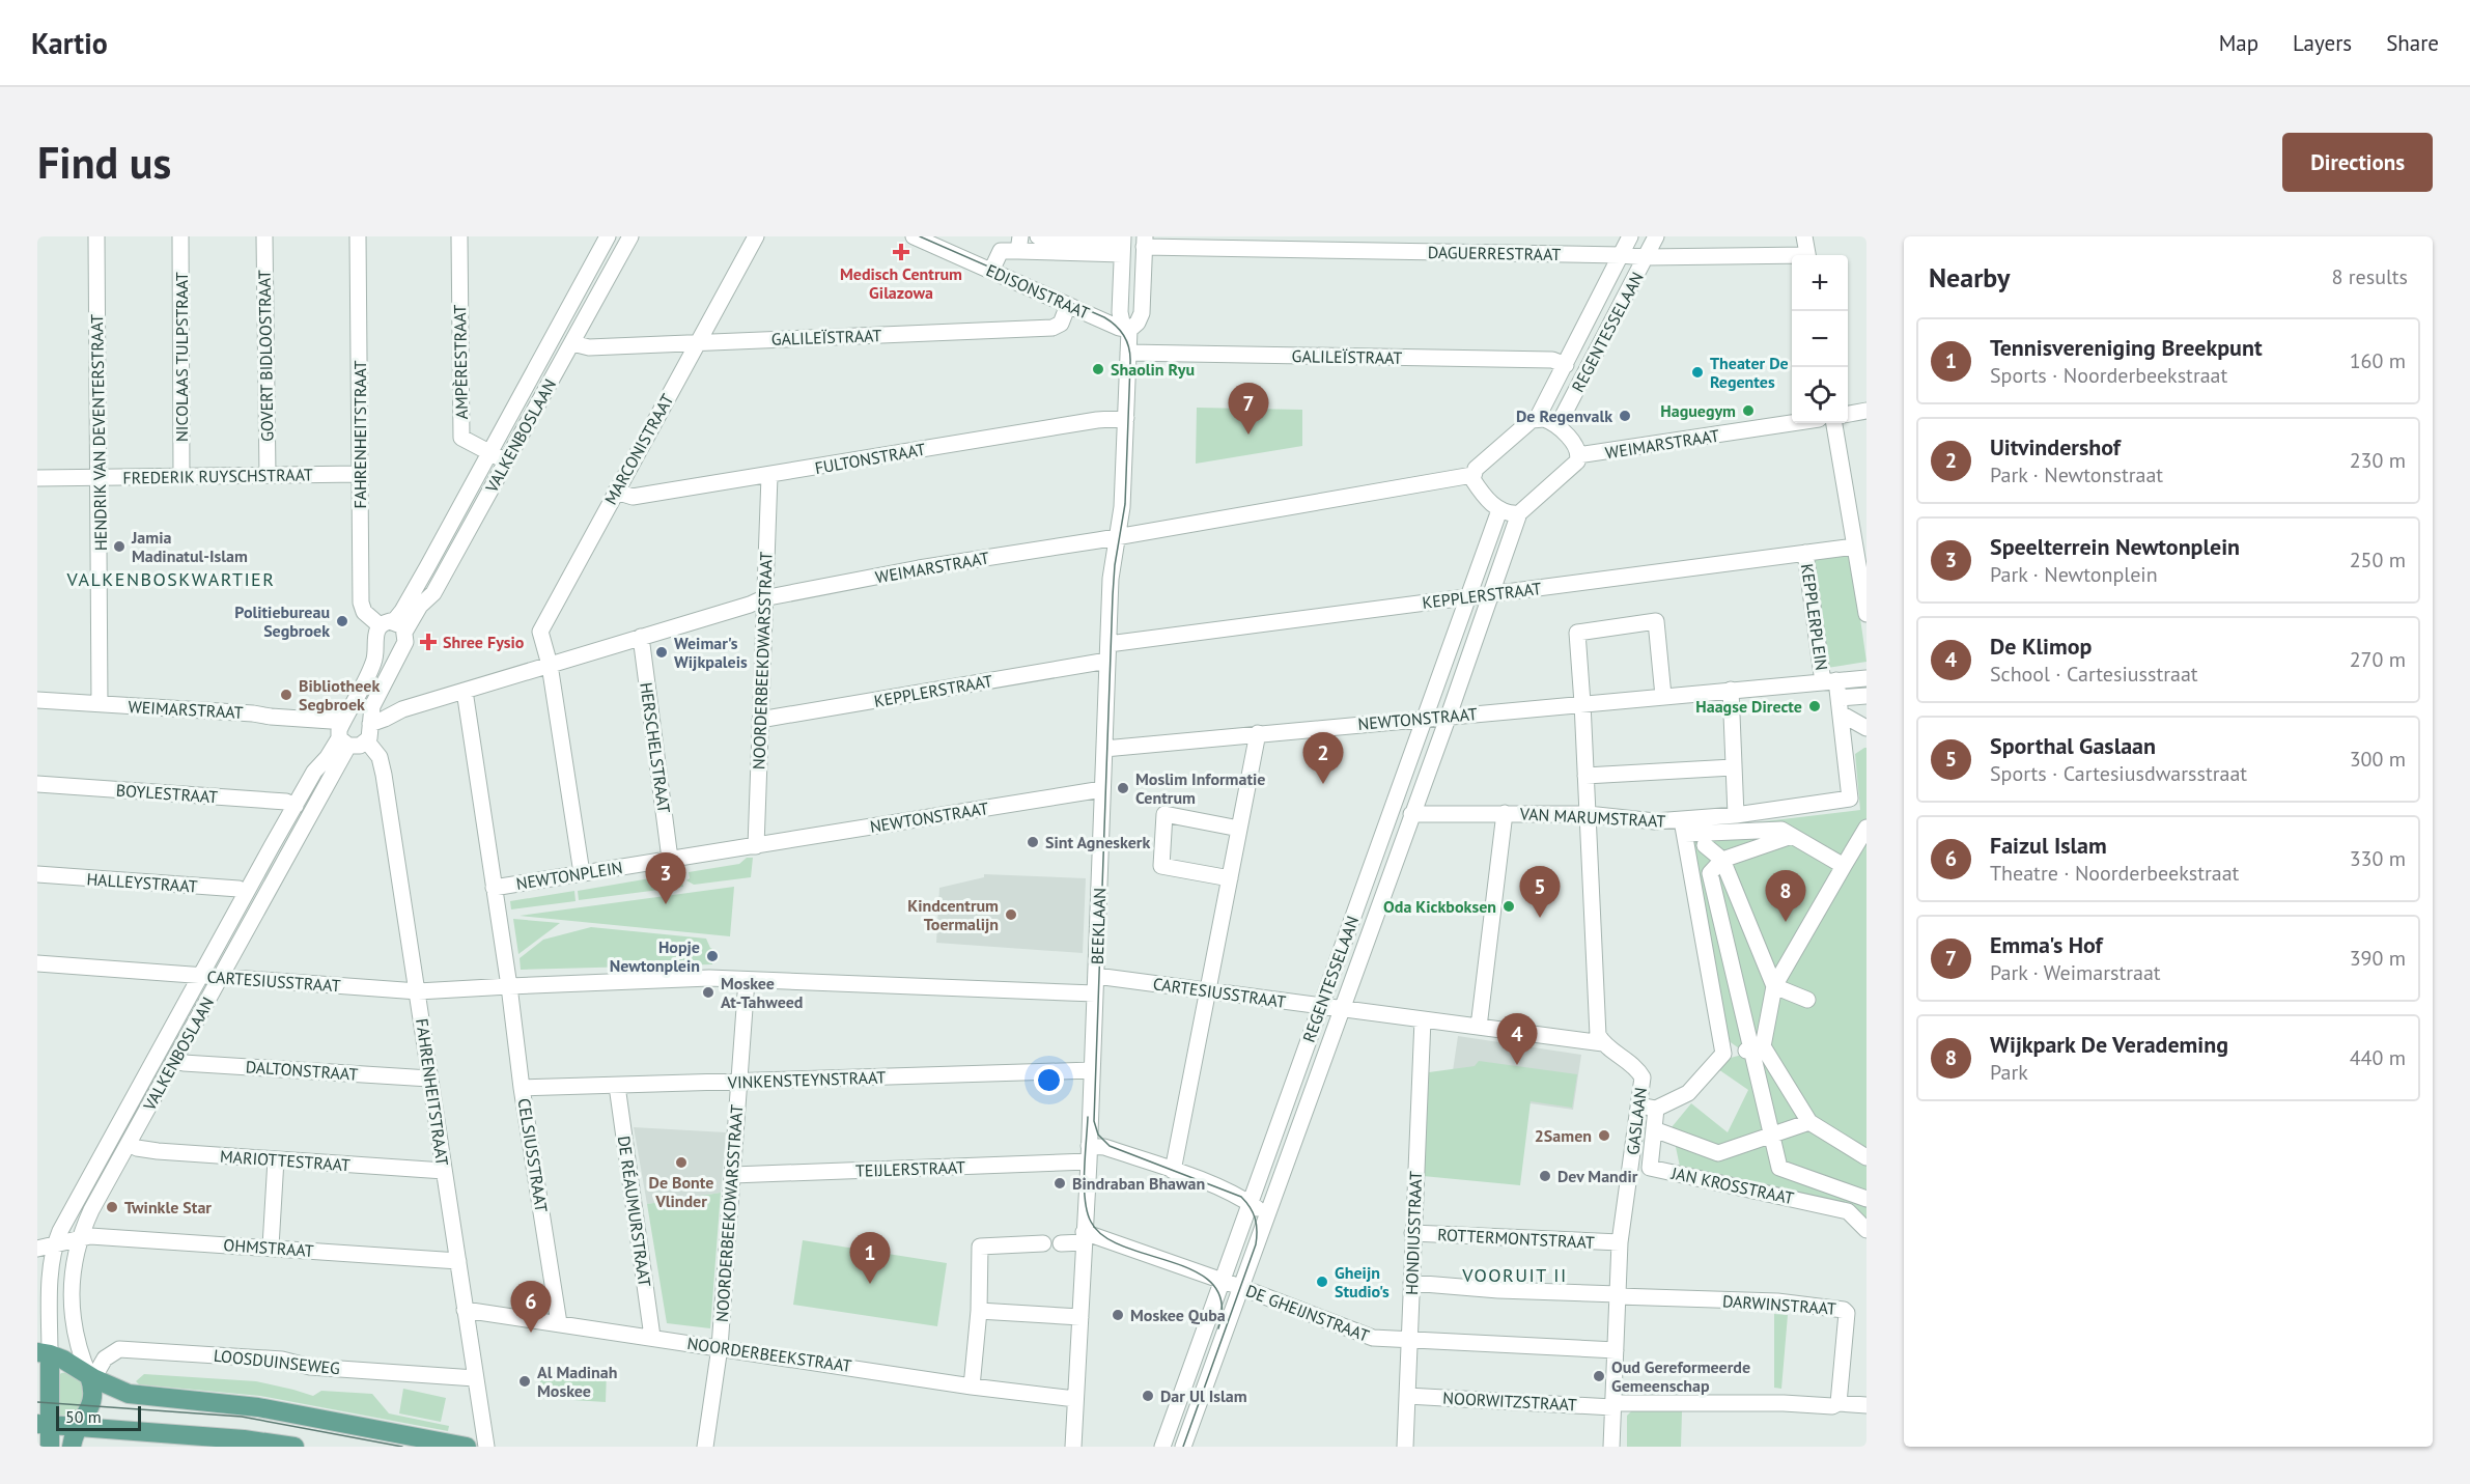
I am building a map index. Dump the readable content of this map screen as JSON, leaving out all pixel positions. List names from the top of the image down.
{
  "streets": {
    "street": [
      "DAGUERRESTRAAT",
      "EDISONSTRAAT",
      "REGENTESSELAAN",
      "GALILEÏSTRAAT",
      "GOVERT BIDLOOSTRAAT",
      "NICOLAAS TULPSTRAAT",
      "AMPÈRESTRAAT",
      "HENDRIK VAN DEVENTERSTRAAT",
      "FAHRENHEITSTRAAT",
      "VALKENBOSLAAN",
      "WEIMARSTRAAT",
      "MARCONISTRAAT",
      "FULTONSTRAAT",
      "FREDERIK RUYSCHSTRAAT",
      "KEPPLERSTRAAT",
      "KEPPLERPLEIN",
      "NOORDERBEEKDWARSSTRAAT",
      "NEWTONSTRAAT",
      "HERSCHELSTRAAT",
      "BOYLESTRAAT",
      "VAN MARUMSTRAAT",
      "NEWTONPLEIN",
      "HALLEYSTRAAT",
      "BEEKLAAN",
      "CARTESIUSSTRAAT",
      "DALTONSTRAAT",
      "VINKENSTEYNSTRAAT",
      "GASLAAN",
      "CELSIUSSTRAAT",
      "MARIOTTESTRAAT",
      "TEIJLERSTRAAT",
      "JAN KROSSTRAAT",
      "DE RÉAUMURSTRAAT",
      "HONDIUSSTRAAT",
      "ROTTERMONTSTRAAT",
      "OHMSTRAAT",
      "DARWINSTRAAT",
      "DE GHEIJNSTRAAT",
      "NOORDERBEEKSTRAAT",
      "LOOSDUINSEWEG",
      "NOORWITZSTRAAT"
    ]
  },
  "crossings": [
    ["DAGUERRESTRAAT", "REGENTESSELAAN"],
    ["DAGUERRESTRAAT", "BEEKLAAN"],
    ["EDISONSTRAAT", "GALILEÏSTRAAT"],
    ["EDISONSTRAAT", "BEEKLAAN"],
    ["REGENTESSELAAN", "GALILEÏSTRAAT"],
    ["REGENTESSELAAN", "WEIMARSTRAAT"],
    ["REGENTESSELAAN", "KEPPLERSTRAAT"],
    ["REGENTESSELAAN", "NEWTONSTRAAT"],
    ["REGENTESSELAAN", "VAN MARUMSTRAAT"],
    ["REGENTESSELAAN", "CARTESIUSSTRAAT"],
    ["REGENTESSELAAN", "TEIJLERSTRAAT"],
    ["REGENTESSELAAN", "DE GHEIJNSTRAAT"],
    ["GALILEÏSTRAAT", "VALKENBOSLAAN"],
    ["GALILEÏSTRAAT", "MARCONISTRAAT"],
    ["GALILEÏSTRAAT", "BEEKLAAN"],
    ["GOVERT BIDLOOSTRAAT", "FREDERIK RUYSCHSTRAAT"],
    ["NICOLAAS TULPSTRAAT", "FREDERIK RUYSCHSTRAAT"],
    ["AMPÈRESTRAAT", "VALKENBOSLAAN"],
    ["HENDRIK VAN DEVENTERSTRAAT", "WEIMARSTRAAT"],
    ["HENDRIK VAN DEVENTERSTRAAT", "FREDERIK RUYSCHSTRAAT"],
    ["FAHRENHEITSTRAAT", "VALKENBOSLAAN"],
    ["FAHRENHEITSTRAAT", "WEIMARSTRAAT"],
    ["FAHRENHEITSTRAAT", "FREDERIK RUYSCHSTRAAT"],
    ["FAHRENHEITSTRAAT", "CARTESIUSSTRAAT"],
    ["FAHRENHEITSTRAAT", "DALTONSTRAAT"],
    ["FAHRENHEITSTRAAT", "MARIOTTESTRAAT"],
    ["FAHRENHEITSTRAAT", "OHMSTRAAT"],
    ["FAHRENHEITSTRAAT", "NOORDERBEEKSTRAAT"],
    ["FAHRENHEITSTRAAT", "LOOSDUINSEWEG"],
    ["VALKENBOSLAAN", "WEIMARSTRAAT"],
    ["VALKENBOSLAAN", "BOYLESTRAAT"],
    ["VALKENBOSLAAN", "HALLEYSTRAAT"],
    ["VALKENBOSLAAN", "CARTESIUSSTRAAT"],
    ["VALKENBOSLAAN", "DALTONSTRAAT"],
    ["VALKENBOSLAAN", "MARIOTTESTRAAT"],
    ["VALKENBOSLAAN", "OHMSTRAAT"],
    ["VALKENBOSLAAN", "LOOSDUINSEWEG"],
    ["WEIMARSTRAAT", "MARCONISTRAAT"],
    ["WEIMARSTRAAT", "NOORDERBEEKDWARSSTRAAT"],
    ["WEIMARSTRAAT", "HERSCHELSTRAAT"],
    ["WEIMARSTRAAT", "BEEKLAAN"],
    ["MARCONISTRAAT", "FULTONSTRAAT"],
    ["MARCONISTRAAT", "NEWTONPLEIN"],
    ["FULTONSTRAAT", "NOORDERBEEKDWARSSTRAAT"],
    ["FULTONSTRAAT", "BEEKLAAN"],
    ["KEPPLERSTRAAT", "KEPPLERPLEIN"],
    ["KEPPLERSTRAAT", "NOORDERBEEKDWARSSTRAAT"],
    ["KEPPLERSTRAAT", "BEEKLAAN"],
    ["KEPPLERPLEIN", "NEWTONSTRAAT"],
    ["NOORDERBEEKDWARSSTRAAT", "NEWTONSTRAAT"],
    ["NOORDERBEEKDWARSSTRAAT", "NEWTONPLEIN"],
    ["NOORDERBEEKDWARSSTRAAT", "VINKENSTEYNSTRAAT"],
    ["NOORDERBEEKDWARSSTRAAT", "TEIJLERSTRAAT"],
    ["NOORDERBEEKDWARSSTRAAT", "NOORDERBEEKSTRAAT"],
    ["NEWTONSTRAAT", "NEWTONPLEIN"],
    ["NEWTONSTRAAT", "BEEKLAAN"],
    ["HERSCHELSTRAAT", "NEWTONPLEIN"],
    ["NEWTONPLEIN", "CARTESIUSSTRAAT"],
    ["NEWTONPLEIN", "CELSIUSSTRAAT"],
    ["BEEKLAAN", "CARTESIUSSTRAAT"],
    ["BEEKLAAN", "VINKENSTEYNSTRAAT"],
    ["BEEKLAAN", "TEIJLERSTRAAT"],
    ["BEEKLAAN", "DE GHEIJNSTRAAT"],
    ["BEEKLAAN", "NOORDERBEEKSTRAAT"],
    ["CARTESIUSSTRAAT", "GASLAAN"],
    ["CARTESIUSSTRAAT", "CELSIUSSTRAAT"],
    ["CARTESIUSSTRAAT", "HONDIUSSTRAAT"],
    ["VINKENSTEYNSTRAAT", "CELSIUSSTRAAT"],
    ["VINKENSTEYNSTRAAT", "DE RÉAUMURSTRAAT"],
    ["GASLAAN", "ROTTERMONTSTRAAT"],
    ["GASLAAN", "DARWINSTRAAT"],
    ["GASLAAN", "DE GHEIJNSTRAAT"],
    ["GASLAAN", "NOORWITZSTRAAT"],
    ["CELSIUSSTRAAT", "NOORDERBEEKSTRAAT"],
    ["DE RÉAUMURSTRAAT", "NOORDERBEEKSTRAAT"],
    ["HONDIUSSTRAAT", "ROTTERMONTSTRAAT"],
    ["HONDIUSSTRAAT", "DE GHEIJNSTRAAT"],
    ["HONDIUSSTRAAT", "NOORWITZSTRAAT"]
  ],
  "districts": ["VALKENBOSKWARTIER", "VOORUIT II"],
  "places": {
    "health": ["Medisch Centrum Gilazowa", "Shree Fysio"],
    "other": [
      "Shaolin Ryu",
      "Theater De Regentes",
      "Haguegym",
      "De Regenvalk",
      "Jamia Madinatul-Islam",
      "Politiebureau Segbroek",
      "Weimar's Wijkpaleis",
      "Bibliotheek Segbroek",
      "Haagse Directe",
      "Moslim Informatie Centrum",
      "Sint Agneskerk",
      "Oda Kickboksen",
      "Kindcentrum Toermalijn",
      "Hopje Newtonplein",
      "Moskee At-Tahweed",
      "2Samen",
      "De Bonte Vlinder",
      "Dev Mandir",
      "Bindraban Bhawan",
      "Twinkle Star",
      "Gheijn Studio's",
      "Moskee Quba",
      "Oud Gereformeerde Gemeenschap",
      "Al Madinah Moskee",
      "Dar Ul Islam"
    ]
  },
  "scale_bar": "50 m",
  "page": {
    "header": "Kartio",
    "nav": ["Map", "Layers", "Share"],
    "buttons": "Directions",
    "title": "Find us",
    "heading": ["Nearby", "8 results"],
    "map_buttons": ["+", "−"],
    "list": [
      {
        "mark": "1",
        "name": "Tennisvereniging Breekpunt",
        "note": "Sports · Noorderbeekstraat",
        "value": "160 m"
      },
      {
        "mark": "2",
        "name": "Uitvindershof",
        "note": "Park · Newtonstraat",
        "value": "230 m"
      },
      {
        "mark": "3",
        "name": "Speelterrein Newtonplein",
        "note": "Park · Newtonplein",
        "value": "250 m"
      },
      {
        "mark": "4",
        "name": "De Klimop",
        "note": "School · Cartesiusstraat",
        "value": "270 m"
      },
      {
        "mark": "5",
        "name": "Sporthal Gaslaan",
        "note": "Sports · Cartesiusdwarsstraat",
        "value": "300 m"
      },
      {
        "mark": "6",
        "name": "Faizul Islam",
        "note": "Theatre · Noorderbeekstraat",
        "value": "330 m"
      },
      {
        "mark": "7",
        "name": "Emma's Hof",
        "note": "Park · Weimarstraat",
        "value": "390 m"
      },
      {
        "mark": "8",
        "name": "Wijkpark De Verademing",
        "note": "Park",
        "value": "440 m"
      }
    ],
    "pins": [
      "7",
      "2",
      "3",
      "5",
      "8",
      "4",
      "1",
      "6"
    ],
    "scale": "50 m"
  }
}
